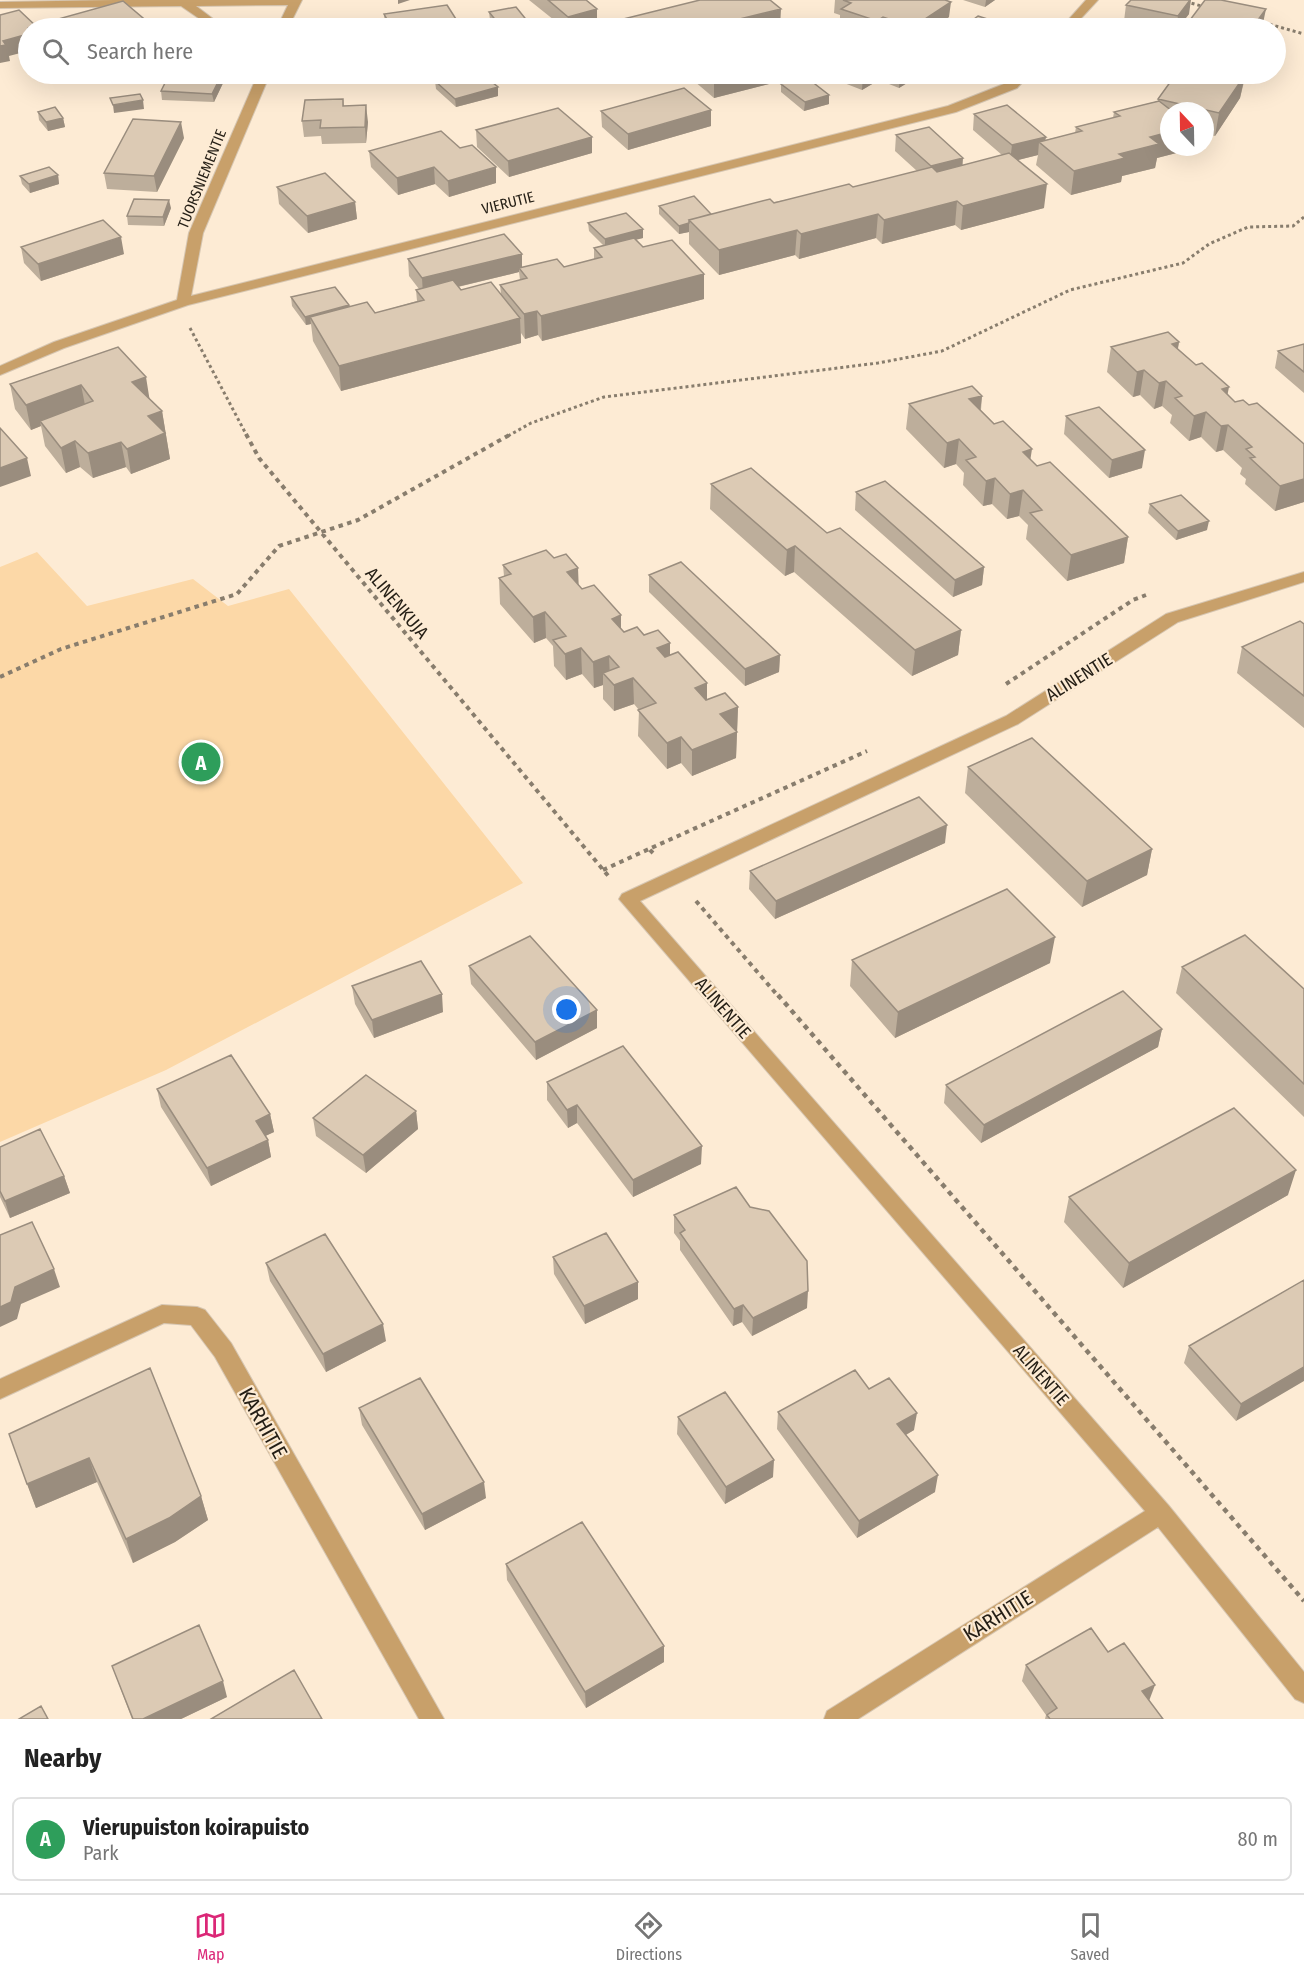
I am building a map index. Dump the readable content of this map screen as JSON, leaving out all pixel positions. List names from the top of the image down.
{
  "streets": {
    "street": [
      "TUORSNIEMENTIE",
      "VIERUTIE",
      "ALINENTIE",
      "KARHITIE"
    ],
    "path": ["ALINENKUJA"]
  },
  "crossings": [
    ["TUORSNIEMENTIE", "VIERUTIE"],
    ["TUORSNIEMENTIE", "ALINENKUJA"],
    ["VIERUTIE", "ALINENKUJA"],
    ["ALINENKUJA", "ALINENTIE"],
    ["ALINENTIE", "KARHITIE"]
  ],
  "north": "top",
  "page": {
    "search": "Search here",
    "pins": "A",
    "heading": "Nearby",
    "list": [
      {
        "mark": "A",
        "name": "Vierupuiston koirapuisto",
        "note": "Park",
        "value": "80 m"
      }
    ],
    "nav": ["Map", "Directions", "Saved"]
  }
}
